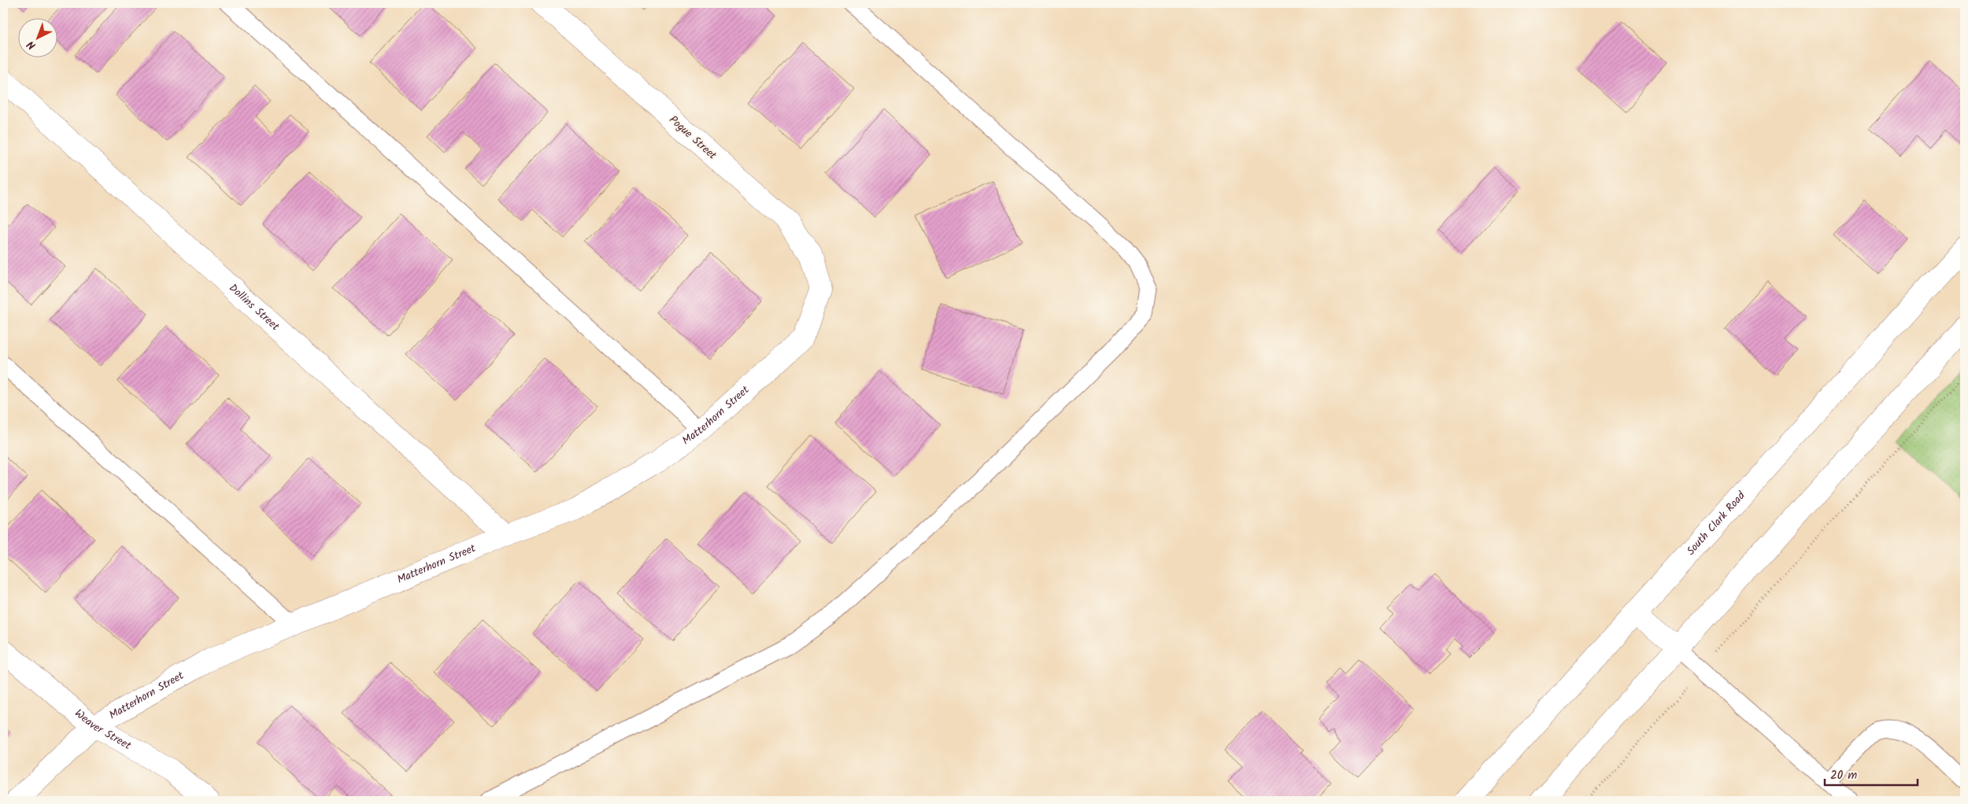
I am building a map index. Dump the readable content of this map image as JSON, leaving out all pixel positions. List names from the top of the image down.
{
  "streets": {
    "street": [
      "Pogue Street",
      "Dollins Street",
      "Matterhorn Street",
      "South Clark Road",
      "Weaver Street"
    ]
  },
  "crossings": [
    ["Pogue Street", "Matterhorn Street"],
    ["Dollins Street", "Matterhorn Street"],
    ["Matterhorn Street", "Weaver Street"]
  ],
  "scale_bar": "20 m",
  "north": "bottom left"
}
